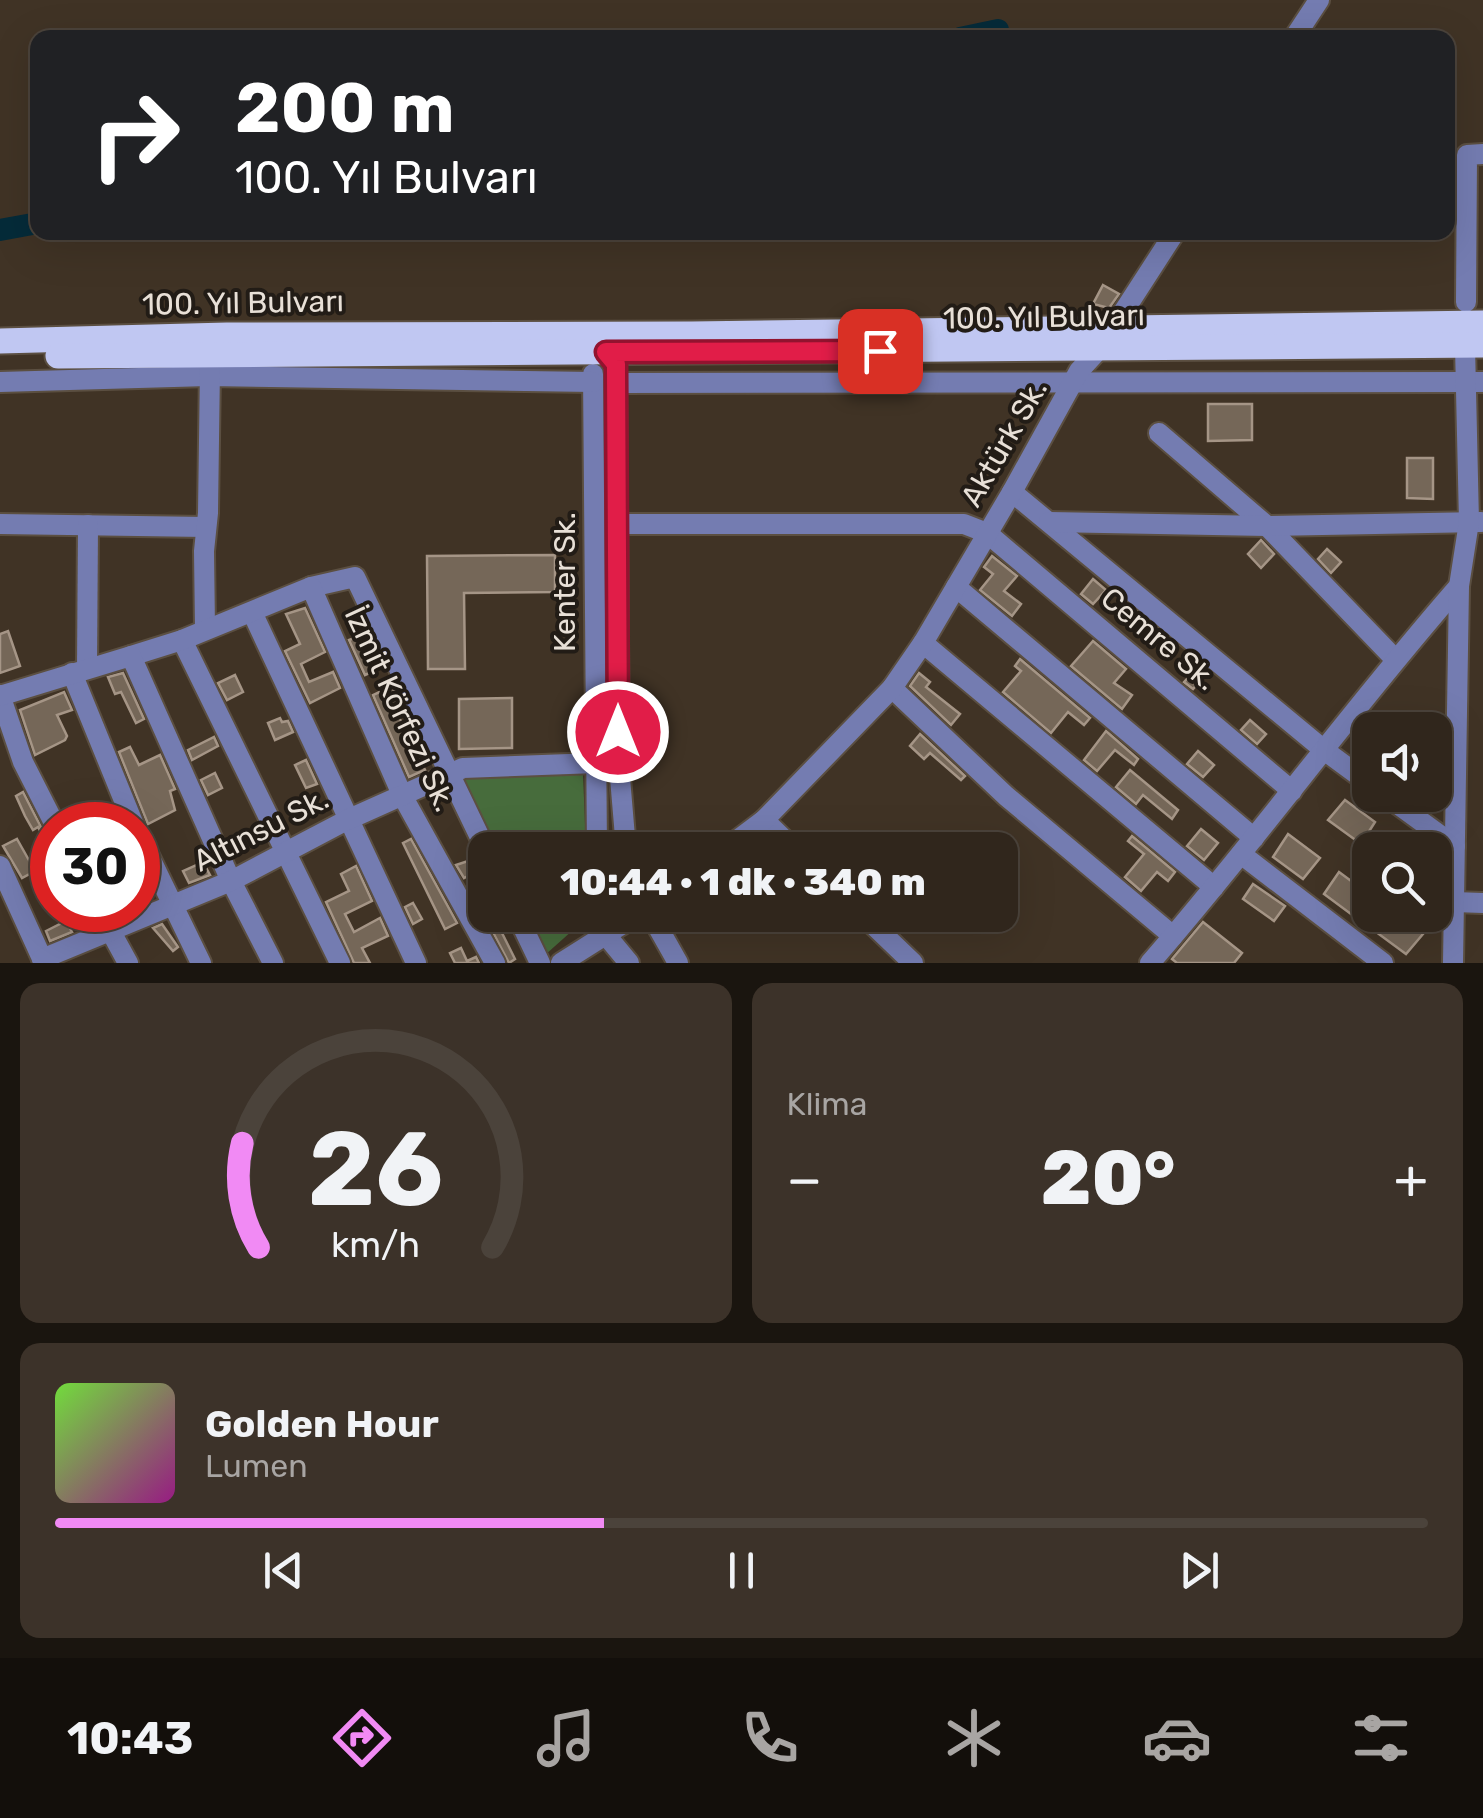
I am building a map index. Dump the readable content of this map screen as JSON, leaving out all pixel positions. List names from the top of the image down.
{
  "streets": {
    "main road": ["100. Yıl Bulvarı"],
    "street": [
      "Aktürk Sk.",
      "Kenter Sk.",
      "Cemre Sk.",
      "İzmit Körfezi Sk.",
      "Altınsu Sk."
    ]
  },
  "crossings": [
    ["100. Yıl Bulvarı", "Aktürk Sk."],
    ["100. Yıl Bulvarı", "Kenter Sk."],
    ["Aktürk Sk.", "Cemre Sk."],
    ["Kenter Sk.", "Altınsu Sk."],
    ["İzmit Körfezi Sk.", "Altınsu Sk."]
  ],
  "page": {
    "turn": ["200 m", "100. Yıl Bulvarı"],
    "limit": "30",
    "trip": "10:44 · 1 dk · 340 m",
    "tile": "Klima",
    "heat": ["−", "20°", "+"],
    "song": ["Golden Hour", "Lumen"],
    "tabs": "10:43",
    "gauge": ["26", "km/h"]
  }
}
